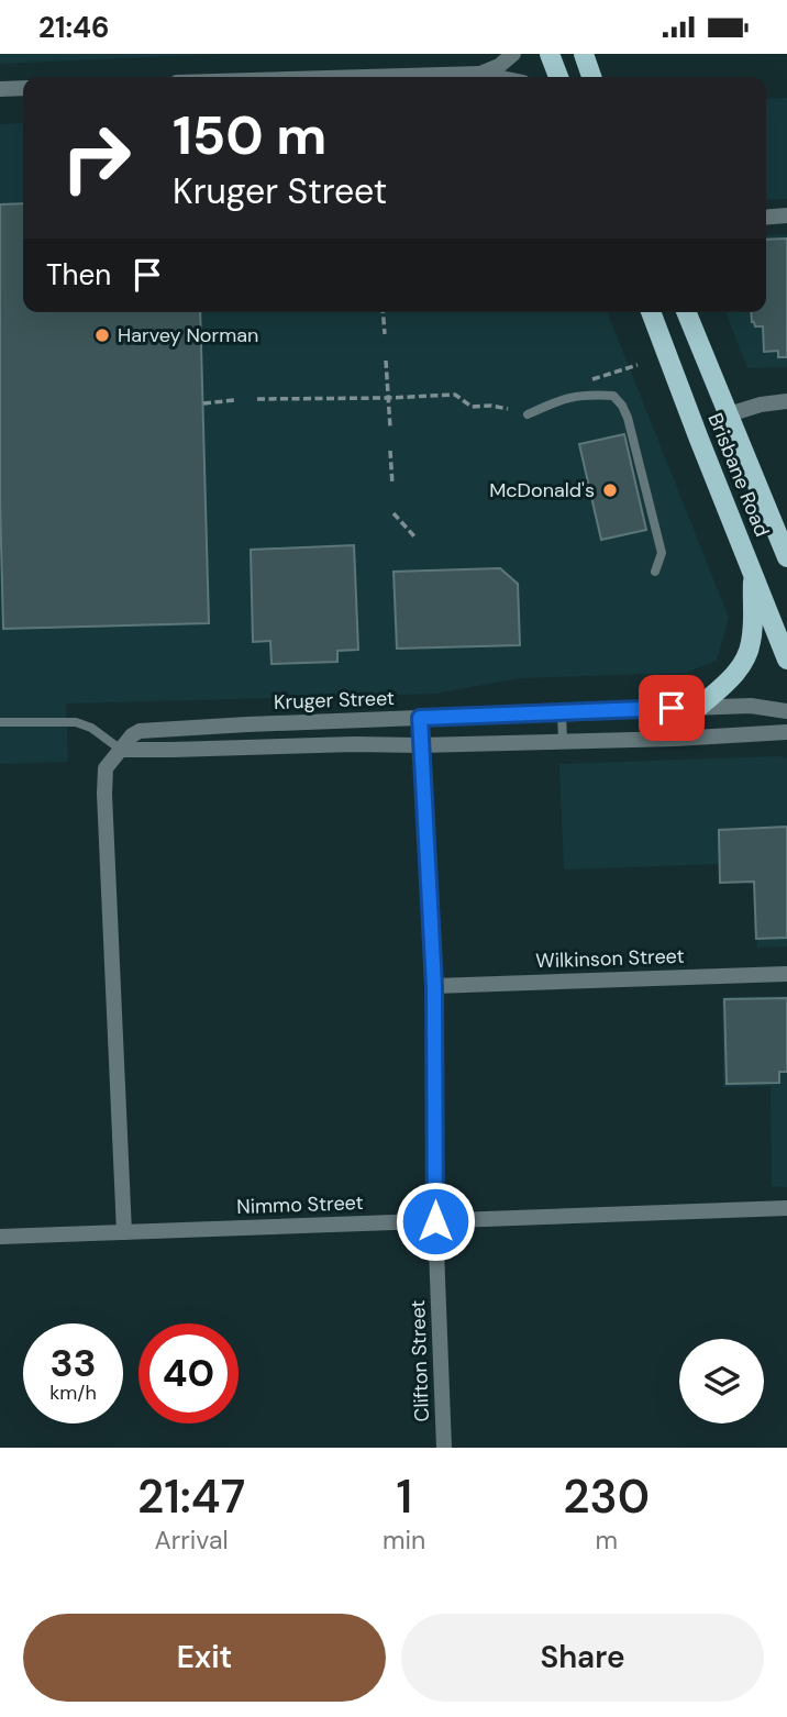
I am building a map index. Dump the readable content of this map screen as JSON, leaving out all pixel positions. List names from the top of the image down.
{
  "streets": {
    "main road": ["Brisbane Road"],
    "street": [
      "Kruger Street",
      "Wilkinson Street",
      "Nimmo Street",
      "Clifton Street"
    ]
  },
  "crossings": [
    ["Kruger Street", "Nimmo Street"],
    ["Kruger Street", "Clifton Street"],
    ["Wilkinson Street", "Clifton Street"],
    ["Nimmo Street", "Clifton Street"]
  ],
  "places": ["Harvey Norman", "McDonald's"],
  "page": {
    "status": "21:46",
    "turn": ["150 m", "Kruger Street"],
    "then": "Then",
    "speed": "33 km/h",
    "limit": "40",
    "eta": [
      "21:47",
      "Arrival",
      "1",
      "min",
      "230",
      "m"
    ],
    "buttons": ["Exit", "Share"]
  }
}
